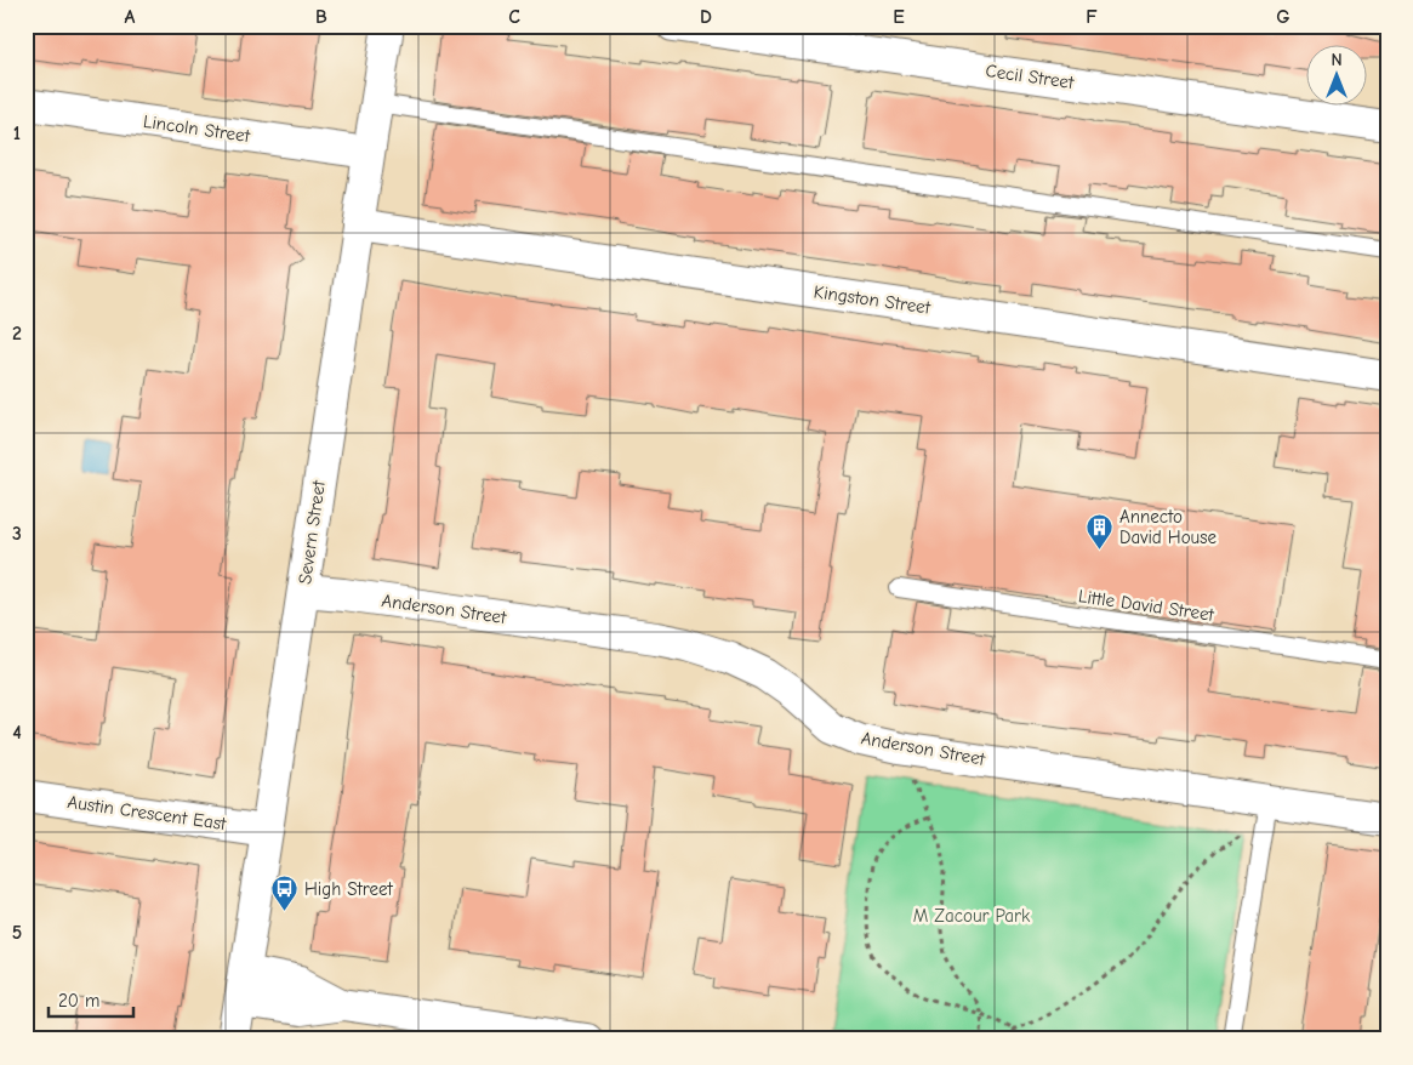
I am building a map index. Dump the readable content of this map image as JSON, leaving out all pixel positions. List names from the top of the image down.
{
  "streets": {
    "street": [
      "Cecil Street",
      "Lincoln Street",
      "Kingston Street",
      "Severn Street",
      "Anderson Street",
      "Austin Crescent East"
    ],
    "lane": ["Little David Street"]
  },
  "crossings": [
    ["Lincoln Street", "Severn Street"],
    ["Kingston Street", "Severn Street"],
    ["Severn Street", "Anderson Street"],
    ["Severn Street", "Austin Crescent East"]
  ],
  "parks": ["M Zacour Park"],
  "places": {
    "building": ["Annecto David House"],
    "bus stop": ["High Street"]
  },
  "scale_bar": "20 m",
  "north": "top",
  "grid": {
    "columns": [
      "A",
      "B",
      "C",
      "D",
      "E",
      "F",
      "G"
    ],
    "rows": [
      "1",
      "2",
      "3",
      "4",
      "5"
    ]
  }
}
